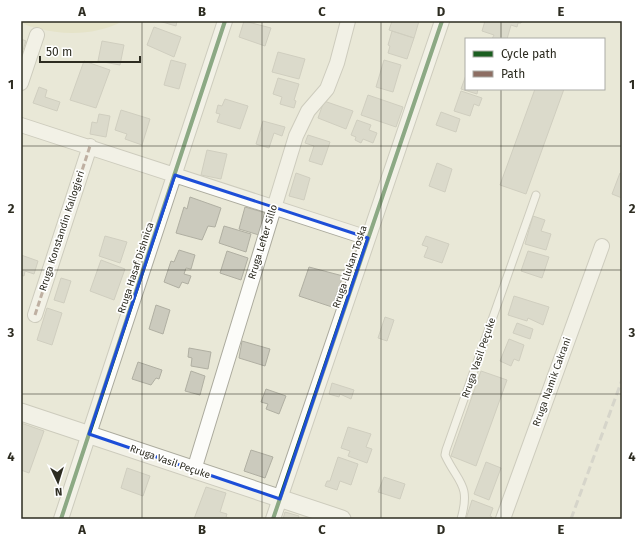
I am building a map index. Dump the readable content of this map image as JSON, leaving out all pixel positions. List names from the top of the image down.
{
  "streets": {
    "street": [
      "Rruga Konstandin Kallogjeri",
      "Rruga Lefter Sillo",
      "Rruga Llukan Toska",
      "Rruga Hasaf Dishnica",
      "Rruga Vasil Peçuke",
      "Rruga Namik Cakrani"
    ]
  },
  "crossings": [
    ["Rruga Lefter Sillo", "Rruga Vasil Peçuke"],
    ["Rruga Llukan Toska", "Rruga Vasil Peçuke"],
    ["Rruga Hasaf Dishnica", "Rruga Vasil Peçuke"]
  ],
  "legend": ["Cycle path", "Path"],
  "scale_bar": "50 m",
  "north": "bottom",
  "grid": {
    "columns": [
      "A",
      "B",
      "C",
      "D",
      "E"
    ],
    "rows": [
      "1",
      "2",
      "3",
      "4"
    ]
  }
}
